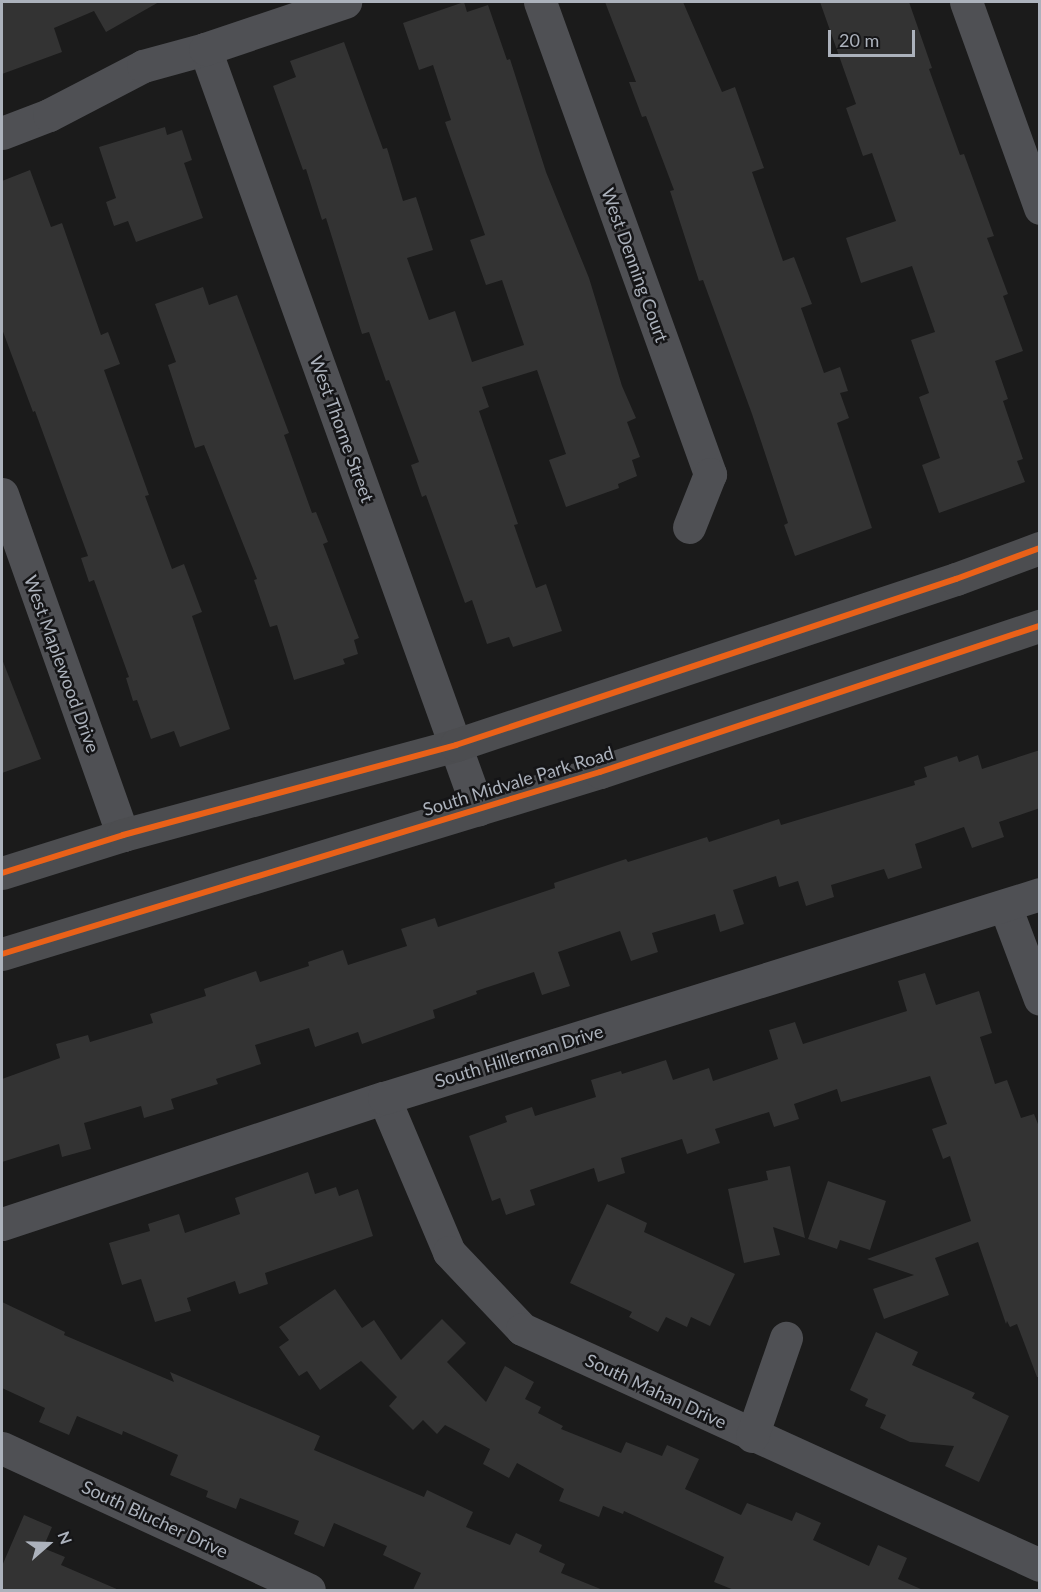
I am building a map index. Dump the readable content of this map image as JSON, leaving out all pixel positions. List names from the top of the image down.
{
  "streets": {
    "main road": ["South Midvale Park Road"],
    "street": [
      "West Denning Court",
      "West Thorne Street",
      "West Maplewood Drive",
      "South Hillerman Drive",
      "South Mahan Drive",
      "South Blucher Drive"
    ]
  },
  "crossings": [
    ["West Thorne Street", "South Midvale Park Road"],
    ["South Hillerman Drive", "South Mahan Drive"]
  ],
  "scale_bar": "20 m",
  "north": "right"
}
